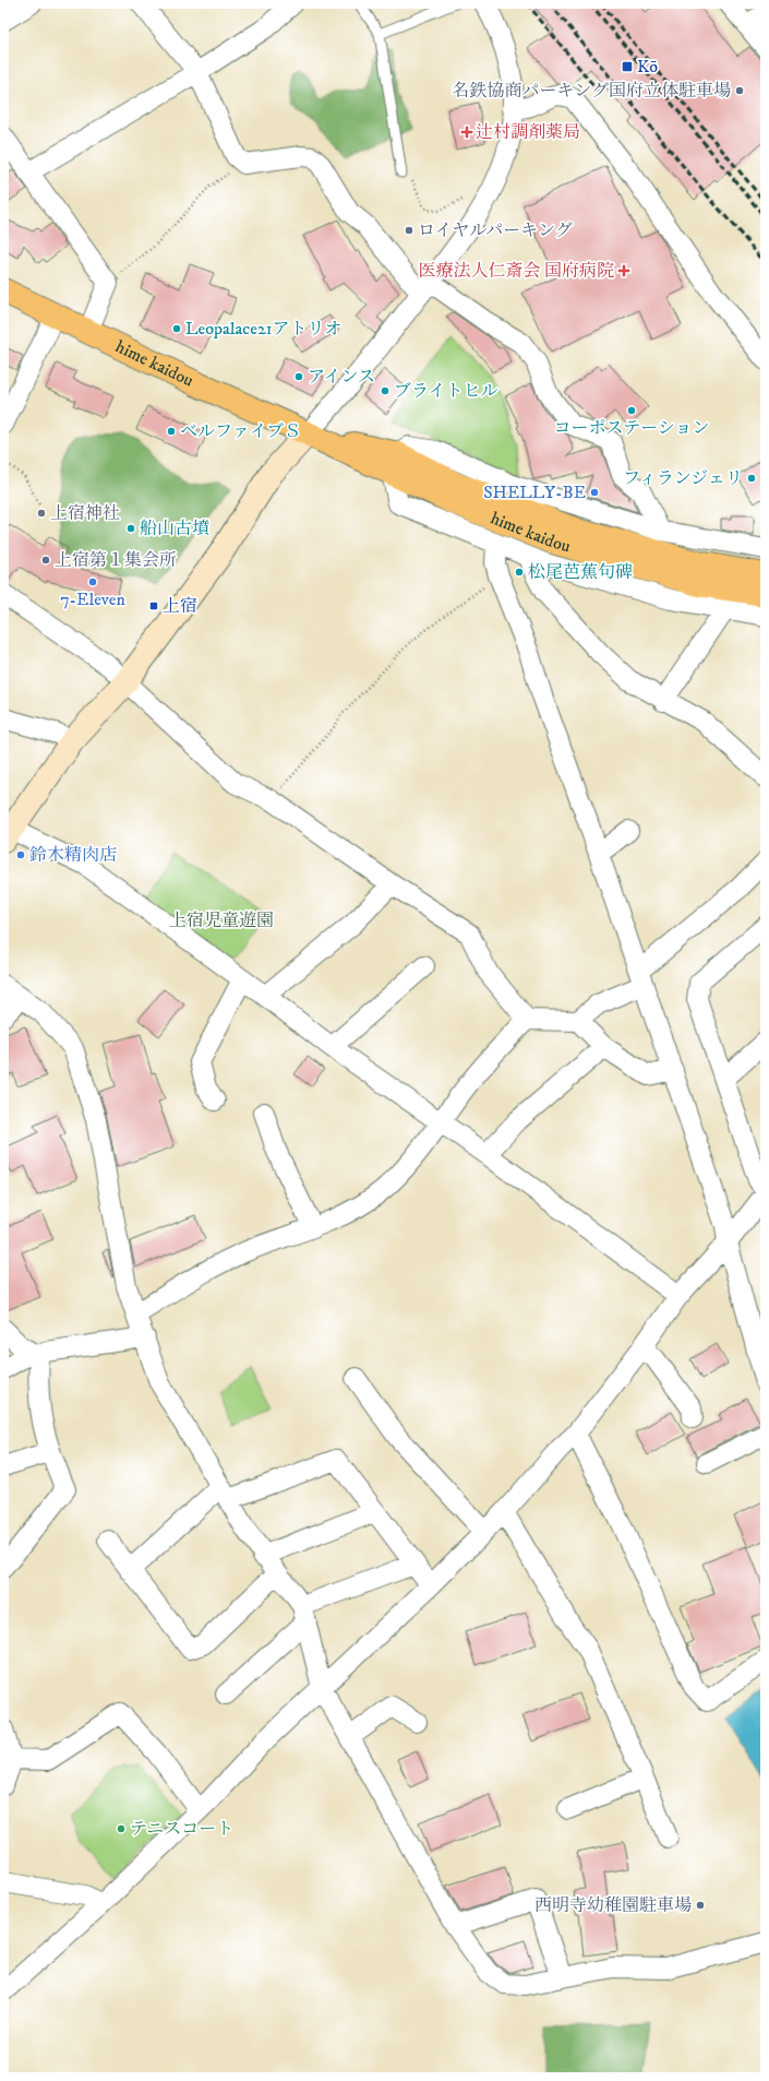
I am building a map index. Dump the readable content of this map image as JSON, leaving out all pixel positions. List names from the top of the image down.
{
  "streets": {
    "main road": ["hime kaidou"]
  },
  "parks": ["上宿児童遊園"],
  "places": {
    "transit": ["Kō", "上宿"],
    "other": [
      "名鉄協商パーキング国府立体駐車場",
      "ロイヤルパーキング",
      "Leopalace21アトリオ",
      "アインス",
      "ブライトヒル",
      "コーポステーション",
      "ベルファイブＳ",
      "フィランジェリ",
      "SHELLY-BE",
      "上宿神社",
      "船山古墳",
      "上宿第１集会所",
      "松尾芭蕉句碑",
      "7-Eleven",
      "鈴木精肉店",
      "テニスコート",
      "西明寺幼稚園駐車場"
    ],
    "health": ["辻村調剤薬局", "医療法人仁斎会 国府病院"]
  }
}
